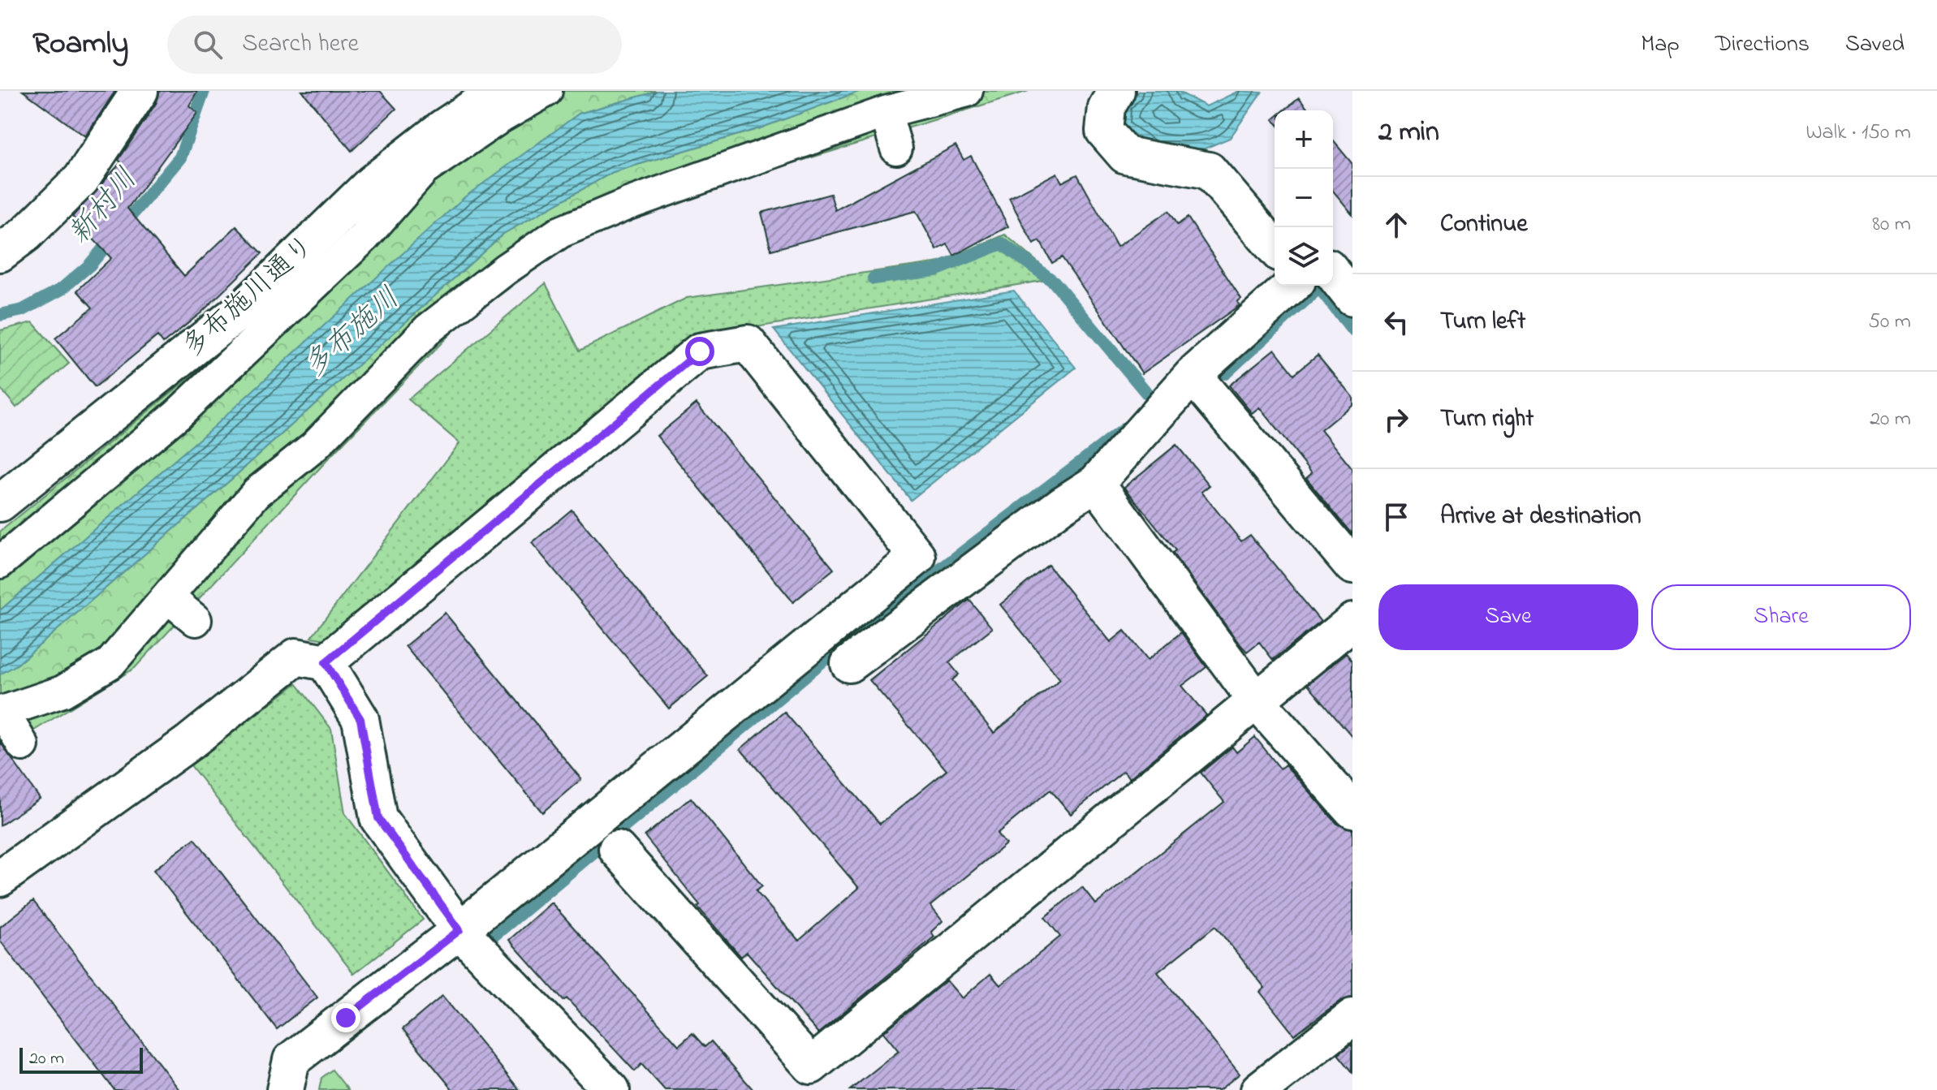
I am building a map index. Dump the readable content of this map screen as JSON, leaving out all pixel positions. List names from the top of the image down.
{
  "streets": {
    "street": ["多布施川通り"]
  },
  "water": ["新村川", "多布施川"],
  "scale_bar": "20 m",
  "page": {
    "header": "Roamly",
    "search": "Search here",
    "nav": ["Map", "Directions", "Saved"],
    "heading": ["2 min", "Walk · 150 m"],
    "map_buttons": ["+", "−"],
    "list": [
      ["Continue", "80 m"],
      ["Turn left", "50 m"],
      ["Turn right", "20 m"],
      "Arrive at destination"
    ],
    "buttons": ["Save", "Share"],
    "scale": "20 m"
  }
}
